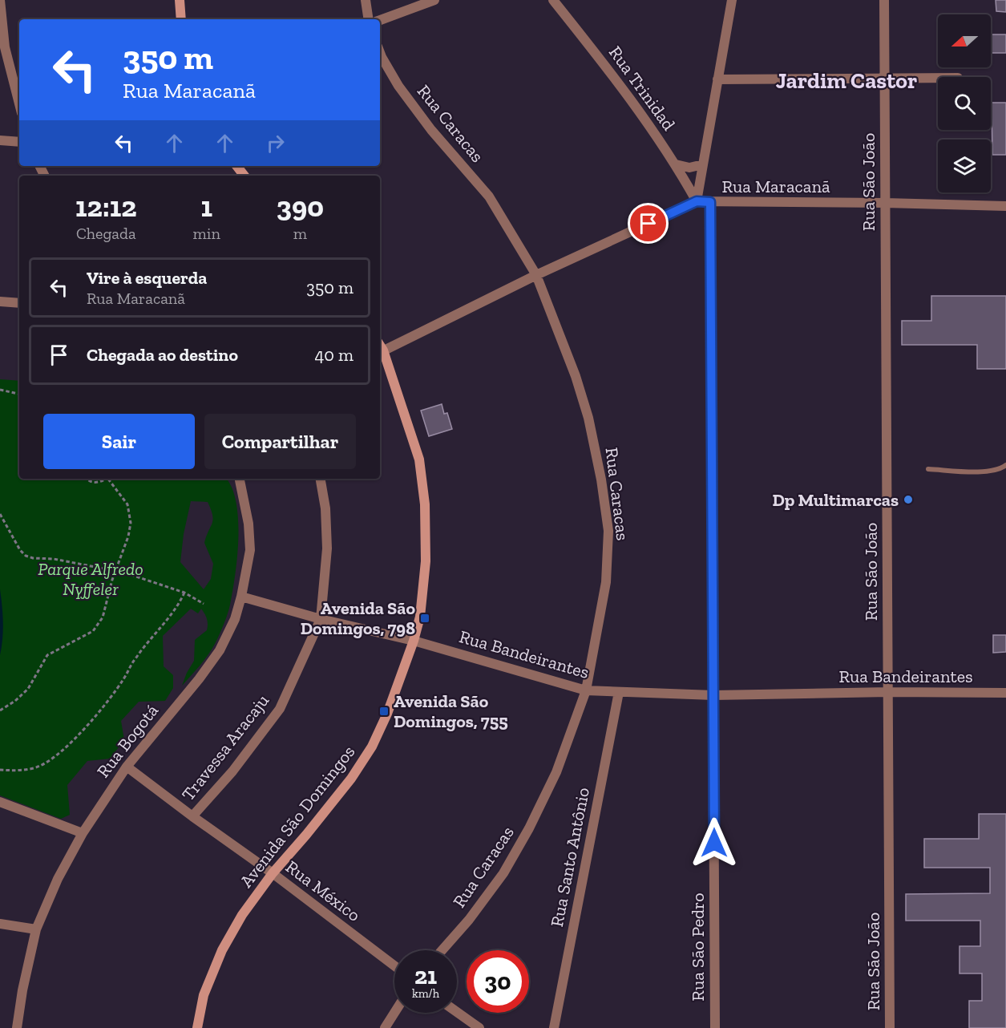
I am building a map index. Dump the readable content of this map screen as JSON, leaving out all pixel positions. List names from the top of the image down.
{
  "streets": {
    "street": [
      "Rua Trinidad",
      "Rua Caracas",
      "Rua São João",
      "Rua Maracanã",
      "Rua Bandeirantes",
      "Rua Bogotá",
      "Travessa Aracaju",
      "Avenida São Domingos",
      "Rua Santo Antônio",
      "Rua México",
      "Rua São Pedro"
    ]
  },
  "crossings": [
    ["Rua Trinidad", "Rua Maracanã"],
    ["Rua Caracas", "Rua Maracanã"],
    ["Rua Caracas", "Rua Bandeirantes"],
    ["Rua São João", "Rua Maracanã"],
    ["Rua São João", "Rua Bandeirantes"],
    ["Rua Maracanã", "Avenida São Domingos"],
    ["Rua Maracanã", "Rua São Pedro"],
    ["Rua Bandeirantes", "Rua Bogotá"],
    ["Rua Bandeirantes", "Travessa Aracaju"],
    ["Rua Bandeirantes", "Avenida São Domingos"],
    ["Rua Bandeirantes", "Rua Santo Antônio"],
    ["Rua Bandeirantes", "Rua São Pedro"],
    ["Rua Bogotá", "Rua México"],
    ["Travessa Aracaju", "Rua México"],
    ["Avenida São Domingos", "Rua México"]
  ],
  "districts": ["Jardim Castor"],
  "parks": ["Parque Alfredo Nyffeler"],
  "places": {
    "other": ["Dp Multimarcas"],
    "transit": ["Avenida São Domingos, 798", "Avenida São Domingos, 755"]
  },
  "north": "left",
  "page": {
    "turn": ["350 m", "Rua Maracanã"],
    "eta": [
      "12:12",
      "Chegada",
      "1",
      "min",
      "390",
      "m"
    ],
    "list": [
      {
        "name": "Vire à esquerda",
        "note": "Rua Maracanã",
        "value": "350 m"
      },
      {
        "name": "Chegada ao destino",
        "value": "40 m"
      }
    ],
    "buttons": ["Sair", "Compartilhar"],
    "speed": "21 km/h",
    "limit": "30"
  }
}
